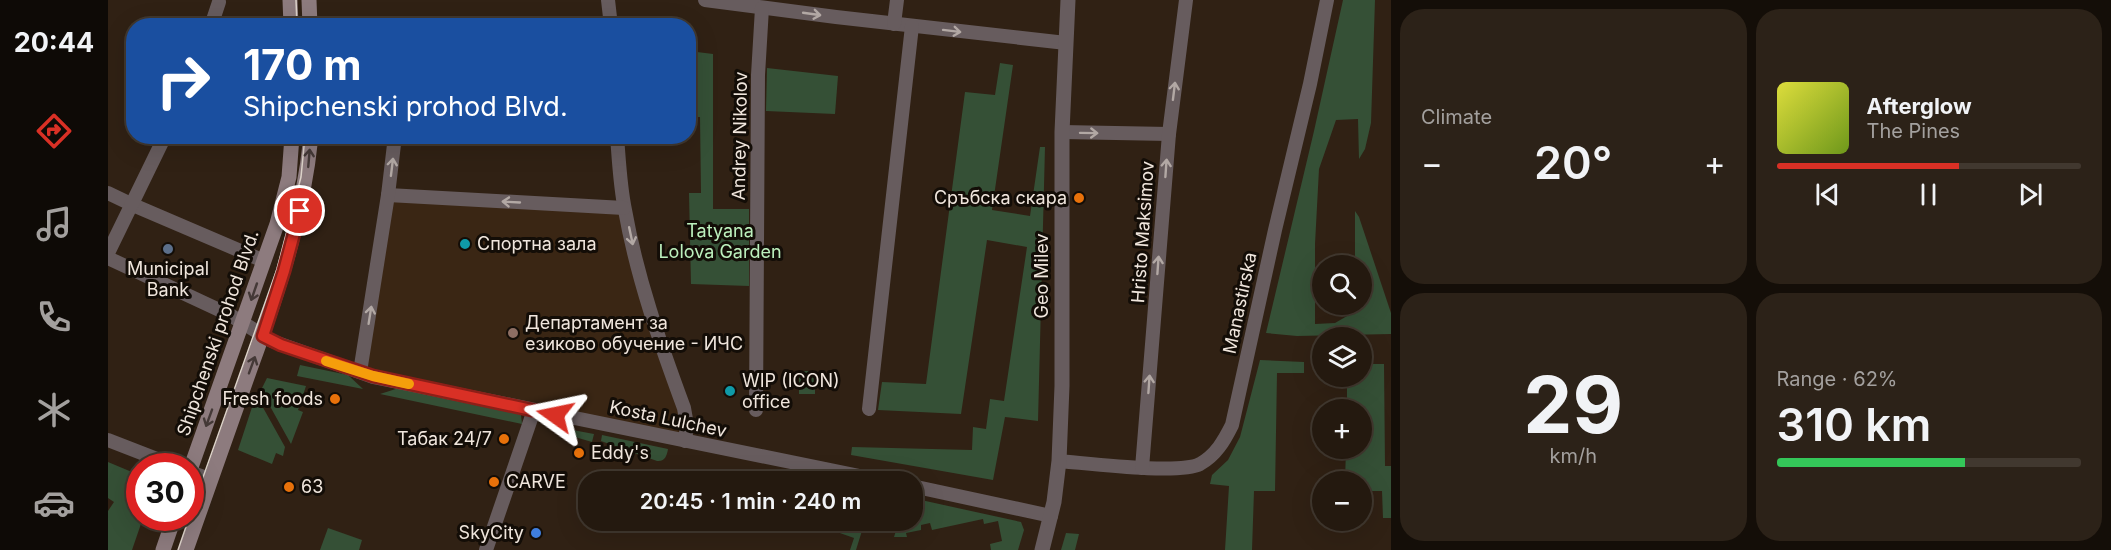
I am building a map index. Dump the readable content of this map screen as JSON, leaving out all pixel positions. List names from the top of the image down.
{
  "streets": {
    "main road": ["Shipchenski prohod Blvd."],
    "street": [
      "Andrey Nikolov",
      "Hristo Maksimov",
      "Geo Milev",
      "Manastirska",
      "Kosta Lulchev"
    ]
  },
  "crossings": [
    ["Hristo Maksimov", "Manastirska"],
    ["Geo Milev", "Manastirska"],
    ["Shipchenski prohod Blvd.", "Kosta Lulchev"]
  ],
  "one_way": ["Hristo Maksimov"],
  "parks": ["Tatyana Lolova Garden"],
  "places": [
    "Сръбска скара",
    "Спортна зала",
    "Municipal Bank",
    "Департамент за езиково обучение - ИЧС",
    "WIP (ICON) office",
    "Fresh foods",
    "Табак 24/7",
    "Eddy's",
    "CARVE",
    "63",
    "SkyCity"
  ],
  "page": {
    "tabs": "20:44",
    "tile": [
      "Climate",
      ["29", "km/h"],
      ["Range · 62%", "310 km"]
    ],
    "turn": ["170 m", "Shipchenski prohod Blvd."],
    "song": ["Afterglow", "The Pines"],
    "heat": ["−", "20°", "+"],
    "map_buttons": ["+", "−"],
    "limit": "30",
    "trip": "20:45 · 1 min · 240 m"
  }
}
